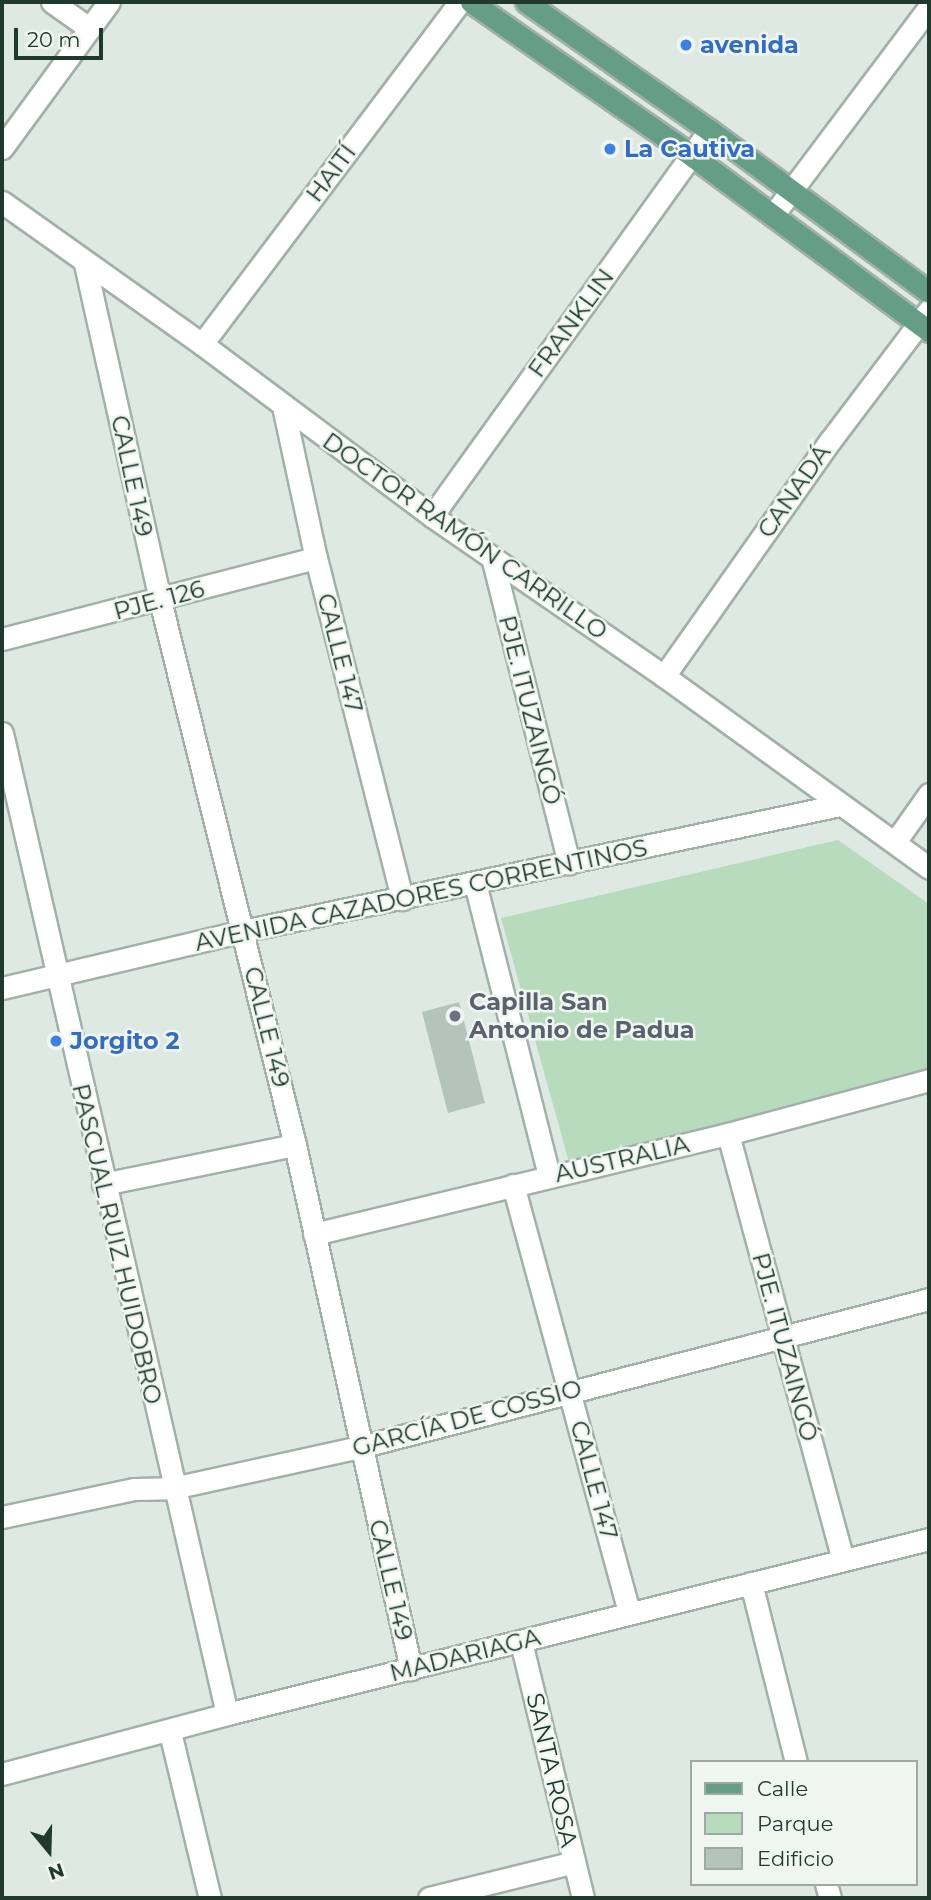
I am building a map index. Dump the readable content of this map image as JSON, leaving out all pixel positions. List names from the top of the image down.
{
  "streets": {
    "street": [
      "HAITÍ",
      "FRANKLIN",
      "CALLE 149",
      "CANADÁ",
      "DOCTOR RAMÓN CARRILLO",
      "PJE. 126",
      "CALLE 147",
      "PJE. ITUZAINGÓ",
      "AVENIDA CAZADORES CORRENTINOS",
      "AUSTRALIA",
      "PASCUAL RUIZ HUIDOBRO",
      "GARCÍA DE COSSIO",
      "MADARIAGA",
      "SANTA ROSA"
    ]
  },
  "crossings": [
    ["HAITÍ", "DOCTOR RAMÓN CARRILLO"],
    ["FRANKLIN", "DOCTOR RAMÓN CARRILLO"],
    ["CALLE 149", "DOCTOR RAMÓN CARRILLO"],
    ["CALLE 149", "PJE. 126"],
    ["CALLE 149", "AVENIDA CAZADORES CORRENTINOS"],
    ["CALLE 149", "AUSTRALIA"],
    ["CALLE 149", "GARCÍA DE COSSIO"],
    ["CALLE 149", "MADARIAGA"],
    ["CANADÁ", "DOCTOR RAMÓN CARRILLO"],
    ["DOCTOR RAMÓN CARRILLO", "CALLE 147"],
    ["DOCTOR RAMÓN CARRILLO", "PJE. ITUZAINGÓ"],
    ["DOCTOR RAMÓN CARRILLO", "AVENIDA CAZADORES CORRENTINOS"],
    ["PJE. 126", "CALLE 147"],
    ["CALLE 147", "AVENIDA CAZADORES CORRENTINOS"],
    ["CALLE 147", "AUSTRALIA"],
    ["CALLE 147", "GARCÍA DE COSSIO"],
    ["CALLE 147", "MADARIAGA"],
    ["PJE. ITUZAINGÓ", "AVENIDA CAZADORES CORRENTINOS"],
    ["PJE. ITUZAINGÓ", "AUSTRALIA"],
    ["PJE. ITUZAINGÓ", "GARCÍA DE COSSIO"],
    ["PJE. ITUZAINGÓ", "MADARIAGA"],
    ["AVENIDA CAZADORES CORRENTINOS", "PASCUAL RUIZ HUIDOBRO"],
    ["PASCUAL RUIZ HUIDOBRO", "GARCÍA DE COSSIO"],
    ["PASCUAL RUIZ HUIDOBRO", "MADARIAGA"],
    ["MADARIAGA", "SANTA ROSA"]
  ],
  "places": [
    "avenida",
    "La Cautiva",
    "Capilla San Antonio de Padua",
    "Jorgito 2"
  ],
  "legend": ["Calle", "Parque", "Edificio"],
  "scale_bar": "20 m",
  "north": "bottom"
}
